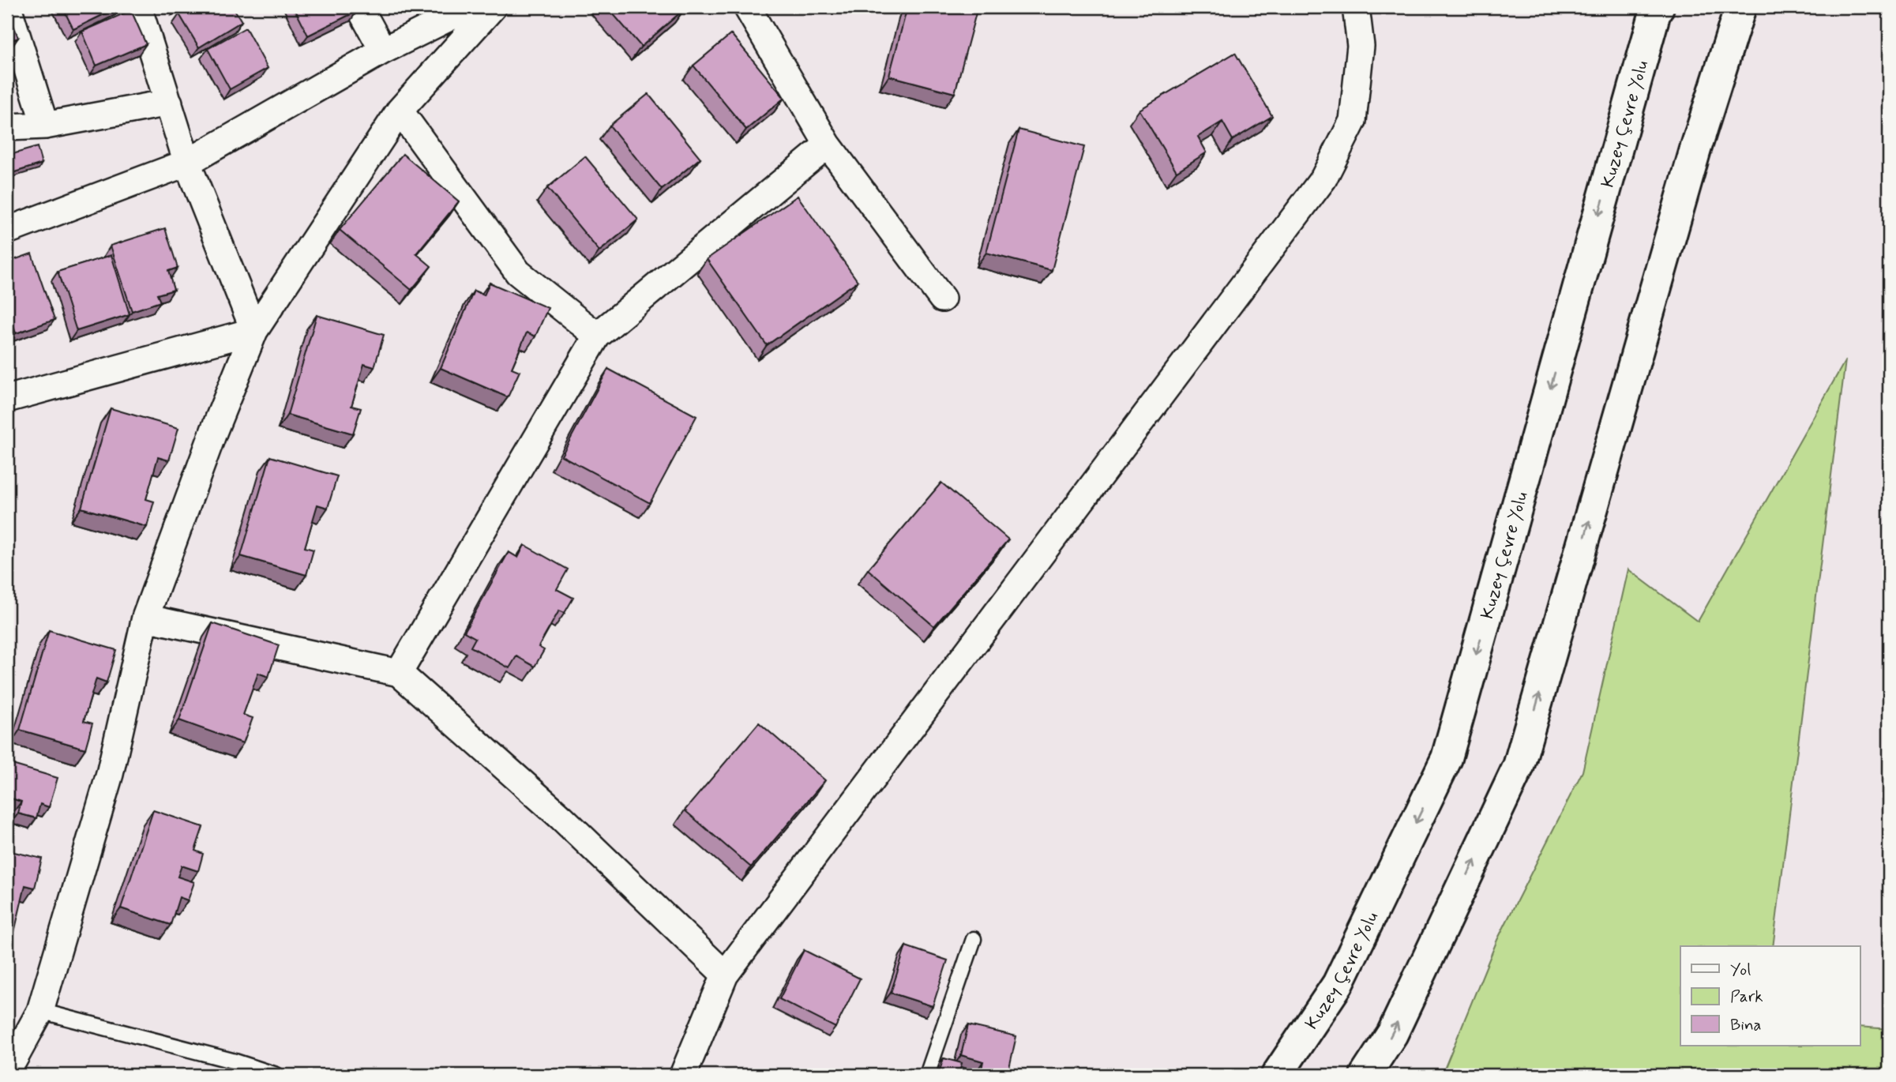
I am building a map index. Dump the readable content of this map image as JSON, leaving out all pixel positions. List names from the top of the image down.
{
  "streets": {
    "main road": ["Kuzey Çevre Yolu"]
  },
  "legend": ["Yol", "Park", "Bina"]
}
